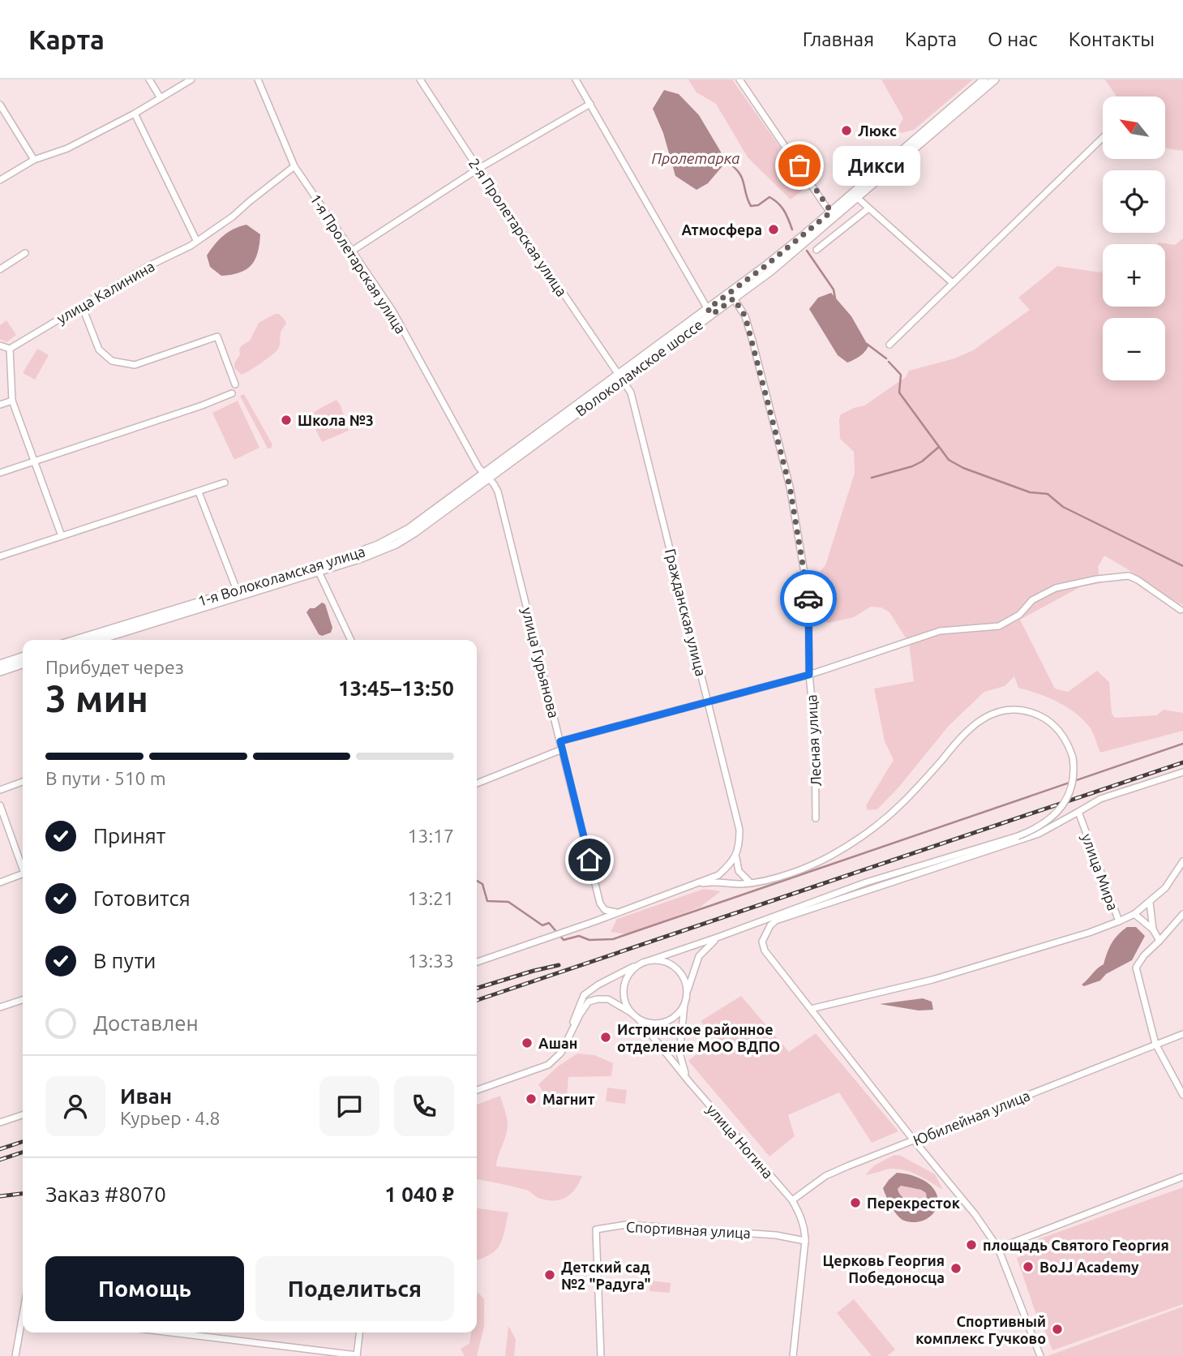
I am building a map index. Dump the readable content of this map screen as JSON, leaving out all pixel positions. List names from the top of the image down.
{
  "streets": {
    "main road": ["Волоколамское шоссе", "1-я Волоколамская улица"],
    "street": [
      "2-я Пролетарская улица",
      "1-я Пролетарская улица",
      "улица Калинина",
      "Гражданская улица",
      "улица Гурьянова",
      "Лесная улица",
      "улица Мира",
      "Юбилейная улица",
      "улица Ногина",
      "Спортивная улица"
    ]
  },
  "crossings": [
    ["2-я Пролетарская улица", "Волоколамское шоссе"],
    ["2-я Пролетарская улица", "Гражданская улица"],
    ["1-я Пролетарская улица", "улица Калинина"],
    ["1-я Пролетарская улица", "Волоколамское шоссе"],
    ["1-я Пролетарская улица", "1-я Волоколамская улица"],
    ["1-я Пролетарская улица", "улица Гурьянова"],
    ["Волоколамское шоссе", "1-я Волоколамская улица"],
    ["Волоколамское шоссе", "Гражданская улица"],
    ["Волоколамское шоссе", "улица Гурьянова"],
    ["Волоколамское шоссе", "Лесная улица"],
    ["1-я Волоколамская улица", "улица Гурьянова"],
    ["Юбилейная улица", "улица Ногина"],
    ["улица Ногина", "Спортивная улица"]
  ],
  "water": ["Пролетарка"],
  "places": [
    "Люкс",
    "Дикси",
    "Атмосфера",
    "Школа №3",
    "Истринское районное отделение МОО ВДПО",
    "Ашан",
    "Магнит",
    "Перекресток",
    "площадь Святого Георгия",
    "BoJJ Academy",
    "Церковь Георгия Победоносца",
    "Детский сад №2 \"Радуга\"",
    "Спортивный комплекс Гучково"
  ],
  "north": "top left",
  "page": {
    "header": "Карта",
    "nav": [
      "Главная",
      "Карта",
      "О нас",
      "Контакты"
    ],
    "map_buttons": ["+", "−"],
    "bubble": "Дикси",
    "heading": ["3 мин", "Прибудет через", "13:45–13:50"],
    "panel": [
      "Иван",
      "Курьер · 4.8",
      "Заказ #8070",
      "1 040 ₽"
    ],
    "bar": "В пути · 510 m",
    "list": [
      ["Принят", "13:17"],
      ["Готовится", "13:21"],
      ["В пути", "13:33"],
      "Доставлен"
    ],
    "buttons": ["Помощь", "Поделиться"]
  }
}
